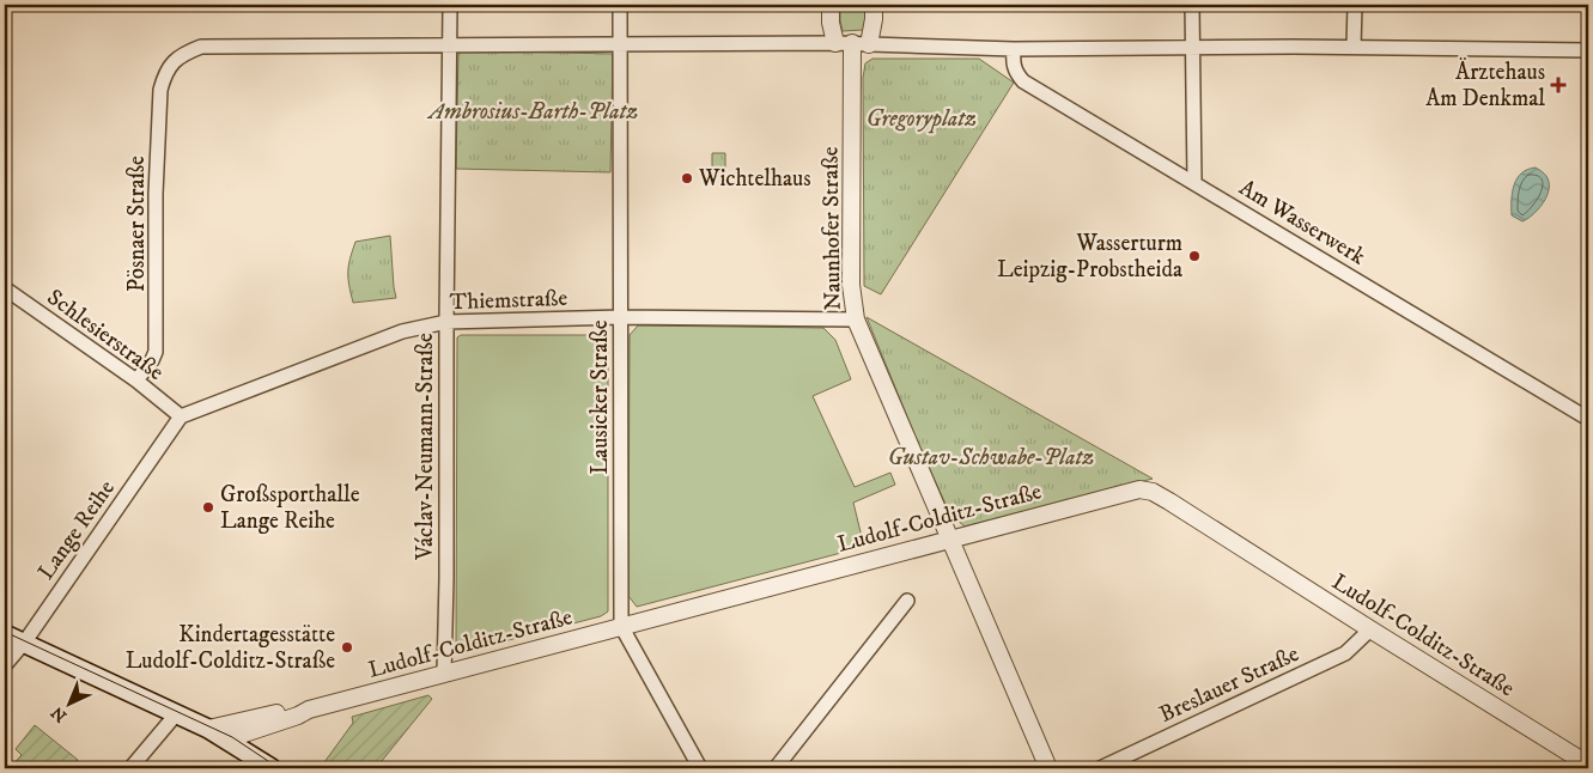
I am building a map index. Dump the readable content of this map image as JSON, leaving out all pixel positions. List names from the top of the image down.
{
  "streets": {
    "street": [
      "Am Wasserwerk",
      "Pösnaer Straße",
      "Naunhofer Straße",
      "Thiemstraße",
      "Schlesierstraße",
      "Lausicker Straße",
      "Václav-Neumann-Straße",
      "Ludolf-Colditz-Straße",
      "Lange Reihe",
      "Breslauer Straße"
    ]
  },
  "crossings": [
    ["Pösnaer Straße", "Schlesierstraße"],
    ["Pösnaer Straße", "Václav-Neumann-Straße"],
    ["Naunhofer Straße", "Thiemstraße"],
    ["Naunhofer Straße", "Ludolf-Colditz-Straße"],
    ["Thiemstraße", "Schlesierstraße"],
    ["Thiemstraße", "Lausicker Straße"],
    ["Thiemstraße", "Václav-Neumann-Straße"],
    ["Thiemstraße", "Lange Reihe"],
    ["Schlesierstraße", "Lange Reihe"],
    ["Lausicker Straße", "Ludolf-Colditz-Straße"],
    ["Václav-Neumann-Straße", "Ludolf-Colditz-Straße"],
    ["Ludolf-Colditz-Straße", "Breslauer Straße"]
  ],
  "parks": ["Ambrosius-Barth-Platz", "Gregoryplatz", "Gustav-Schwabe-Platz"],
  "places": {
    "health": ["Ärztehaus Am Denkmal"],
    "other": [
      "Wichtelhaus",
      "Wasserturm Leipzig-Probstheida",
      "Großsporthalle Lange Reihe",
      "Kindertagesstätte Ludolf-Colditz-Straße"
    ]
  },
  "north": "bottom left"
}
